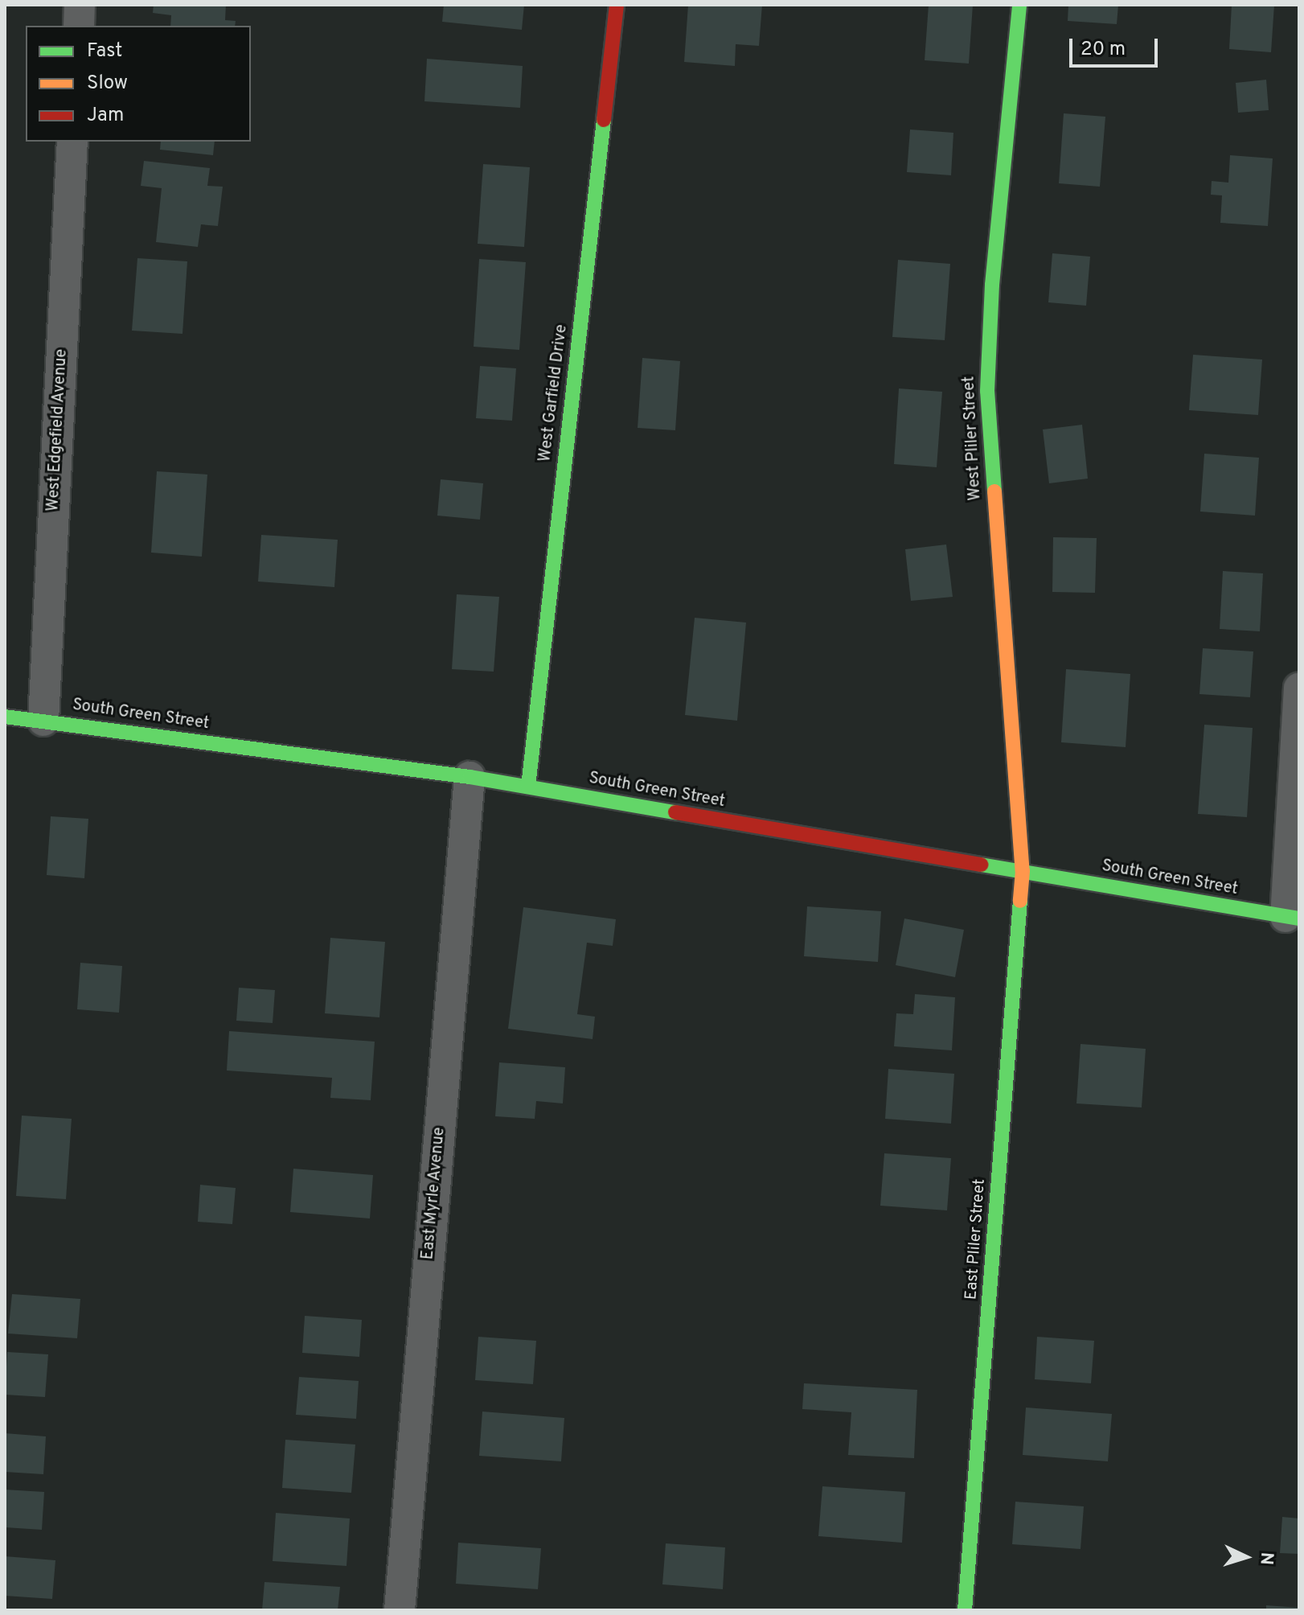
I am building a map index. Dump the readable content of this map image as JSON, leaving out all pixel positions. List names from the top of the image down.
{
  "streets": {
    "street": [
      "West Garfield Drive",
      "West Edgefield Avenue",
      "West Pliler Street",
      "South Green Street",
      "East Myrle Avenue",
      "East Pliler Street"
    ]
  },
  "crossings": [
    ["West Garfield Drive", "South Green Street"],
    ["West Edgefield Avenue", "South Green Street"],
    ["West Pliler Street", "South Green Street"],
    ["West Pliler Street", "East Pliler Street"],
    ["South Green Street", "East Myrle Avenue"],
    ["South Green Street", "East Pliler Street"]
  ],
  "legend": ["Fast", "Slow", "Jam"],
  "scale_bar": "20 m",
  "north": "right"
}
